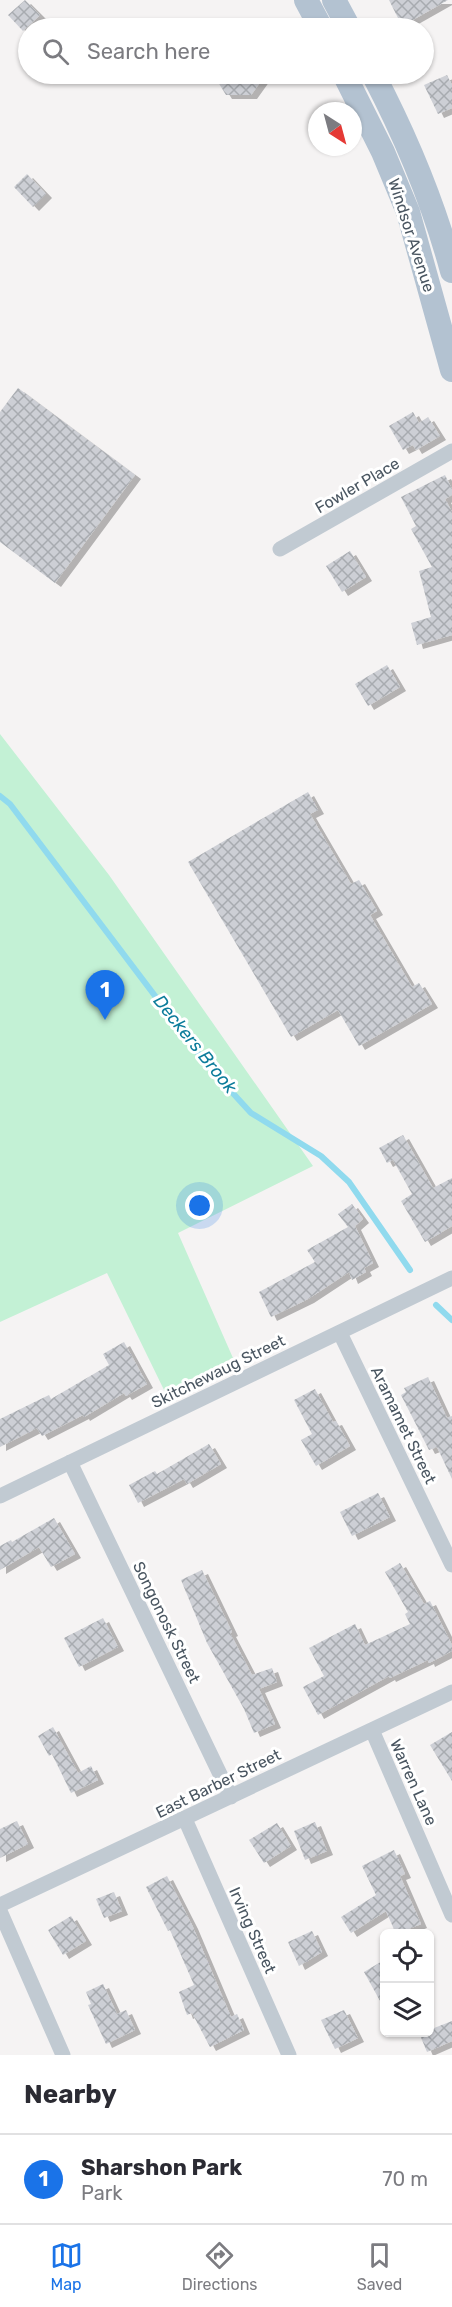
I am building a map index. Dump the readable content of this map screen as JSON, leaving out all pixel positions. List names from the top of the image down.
{
  "streets": {
    "main road": ["Windsor Avenue"],
    "street": [
      "Fowler Place",
      "Skitchewaug Street",
      "Aramamet Street",
      "Songonosk Street",
      "Warren Lane",
      "East Barber Street",
      "Irving Street"
    ]
  },
  "crossings": [
    ["Skitchewaug Street", "Aramamet Street"],
    ["Skitchewaug Street", "Songonosk Street"],
    ["Songonosk Street", "East Barber Street"],
    ["Warren Lane", "East Barber Street"],
    ["East Barber Street", "Irving Street"]
  ],
  "water": ["Deckers Brook"],
  "north": "bottom right",
  "page": {
    "search": "Search here",
    "pins": "1",
    "heading": "Nearby",
    "list": [
      {
        "mark": "1",
        "name": "Sharshon Park",
        "note": "Park",
        "value": "70 m"
      }
    ],
    "nav": ["Map", "Directions", "Saved"]
  }
}
